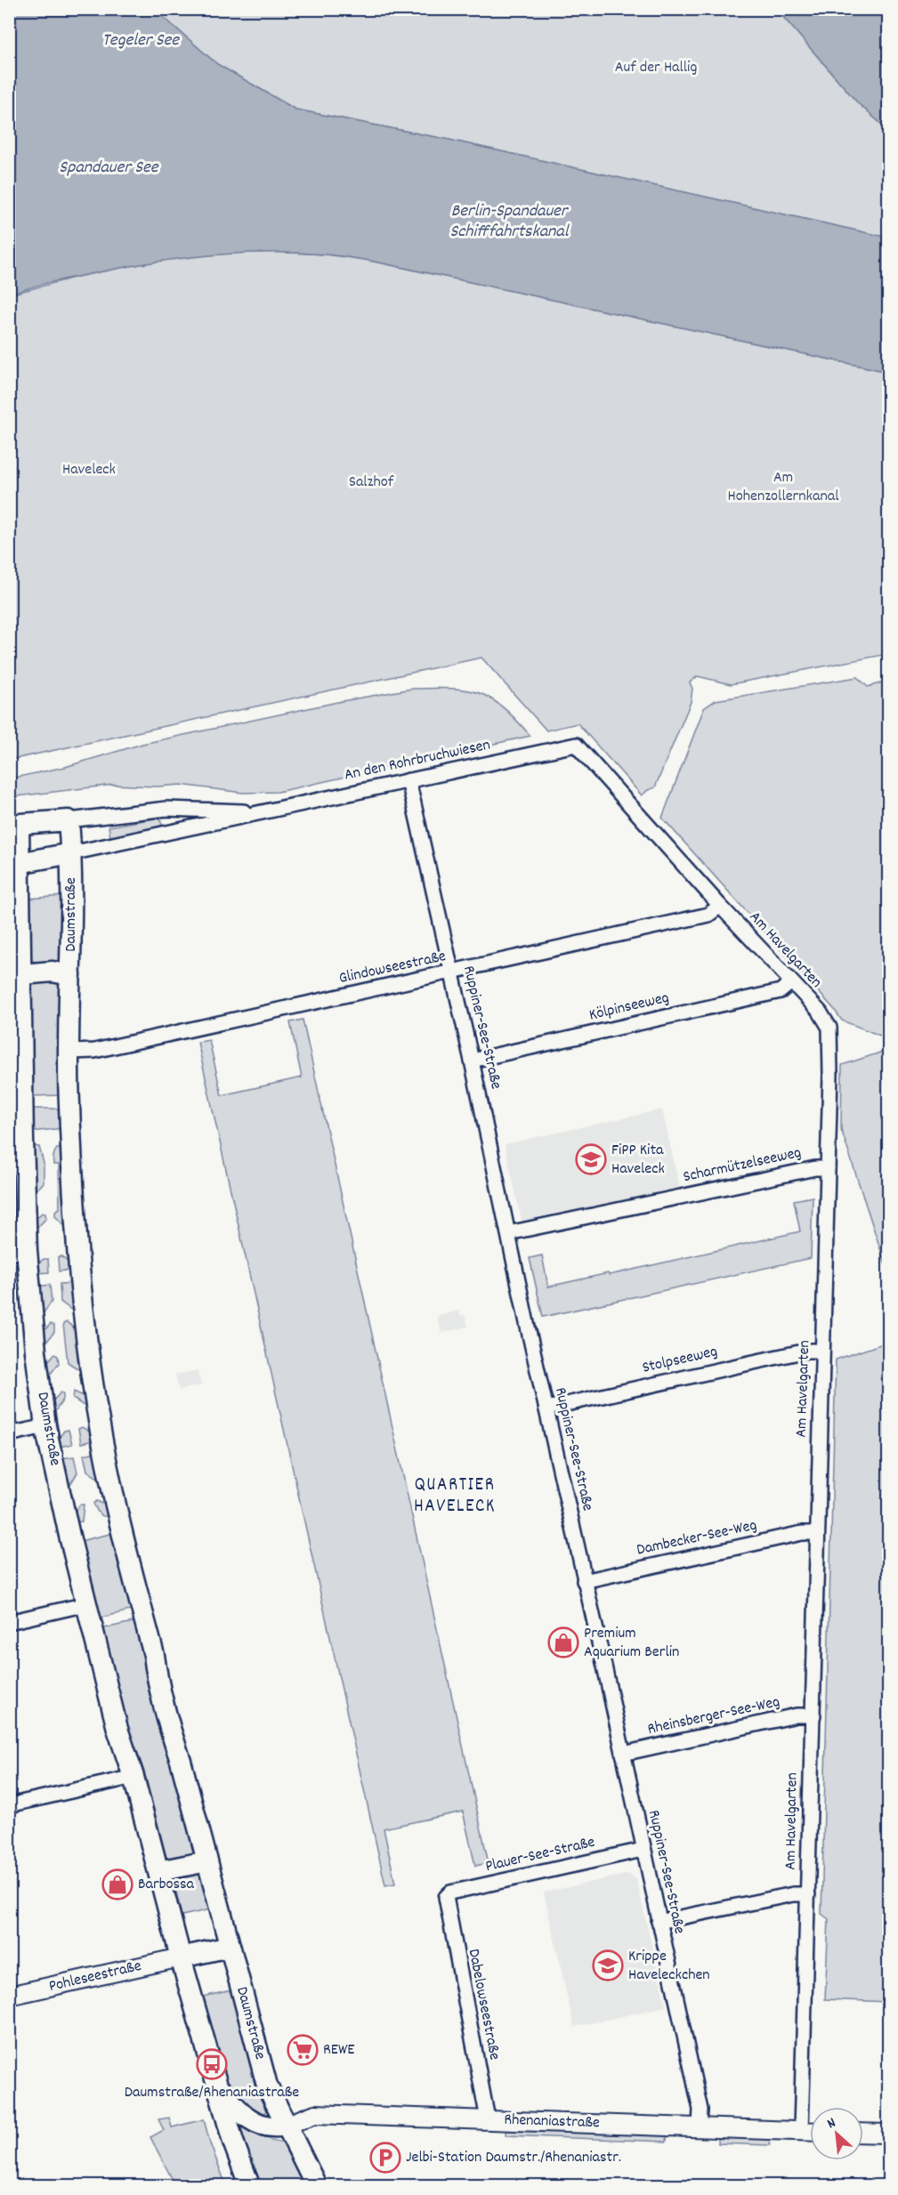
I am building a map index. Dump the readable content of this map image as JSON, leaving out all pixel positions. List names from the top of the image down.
{
  "streets": {
    "main road": ["Daumstraße"],
    "street": [
      "An den Rohrbruchwiesen",
      "Am Havelgarten",
      "Glindowseestraße",
      "Kölpinseeweg",
      "Ruppiner-See-Straße",
      "Scharmützelseeweg",
      "Stolpseeweg",
      "Dambecker-See-Weg",
      "Rheinsberger-See-Weg",
      "Plauer-See-Straße",
      "Pohleseestraße",
      "Dabelowseestraße",
      "Rhenaniastraße"
    ]
  },
  "crossings": [
    ["An den Rohrbruchwiesen", "Daumstraße"],
    ["An den Rohrbruchwiesen", "Am Havelgarten"],
    ["An den Rohrbruchwiesen", "Ruppiner-See-Straße"],
    ["Daumstraße", "Glindowseestraße"],
    ["Daumstraße", "Pohleseestraße"],
    ["Daumstraße", "Rhenaniastraße"],
    ["Am Havelgarten", "Glindowseestraße"],
    ["Am Havelgarten", "Kölpinseeweg"],
    ["Am Havelgarten", "Scharmützelseeweg"],
    ["Am Havelgarten", "Stolpseeweg"],
    ["Am Havelgarten", "Dambecker-See-Weg"],
    ["Am Havelgarten", "Rheinsberger-See-Weg"],
    ["Am Havelgarten", "Rhenaniastraße"],
    ["Glindowseestraße", "Ruppiner-See-Straße"],
    ["Kölpinseeweg", "Ruppiner-See-Straße"],
    ["Ruppiner-See-Straße", "Scharmützelseeweg"],
    ["Ruppiner-See-Straße", "Stolpseeweg"],
    ["Ruppiner-See-Straße", "Dambecker-See-Weg"],
    ["Ruppiner-See-Straße", "Rheinsberger-See-Weg"],
    ["Ruppiner-See-Straße", "Plauer-See-Straße"],
    ["Ruppiner-See-Straße", "Rhenaniastraße"],
    ["Plauer-See-Straße", "Dabelowseestraße"],
    ["Dabelowseestraße", "Rhenaniastraße"]
  ],
  "districts": ["QUARTIER HAVELECK"],
  "water": ["Tegeler See", "Spandauer See", "Berlin-Spandauer Schifffahrtskanal"],
  "parks": [
    "Auf der Hallig",
    "Haveleck",
    "Am Hohenzollernkanal",
    "Salzhof"
  ],
  "places": {
    "school or university": ["FiPP Kita Haveleck", "Krippe Haveleckchen"],
    "shop": ["Premium Aquarium Berlin", "Barbossa"],
    "supermarket": ["REWE"],
    "bus stop": ["Daumstraße/Rhenaniastraße"],
    "parking": ["Jelbi-Station Daumstr./Rhenaniastr."]
  },
  "north": "top left"
}
